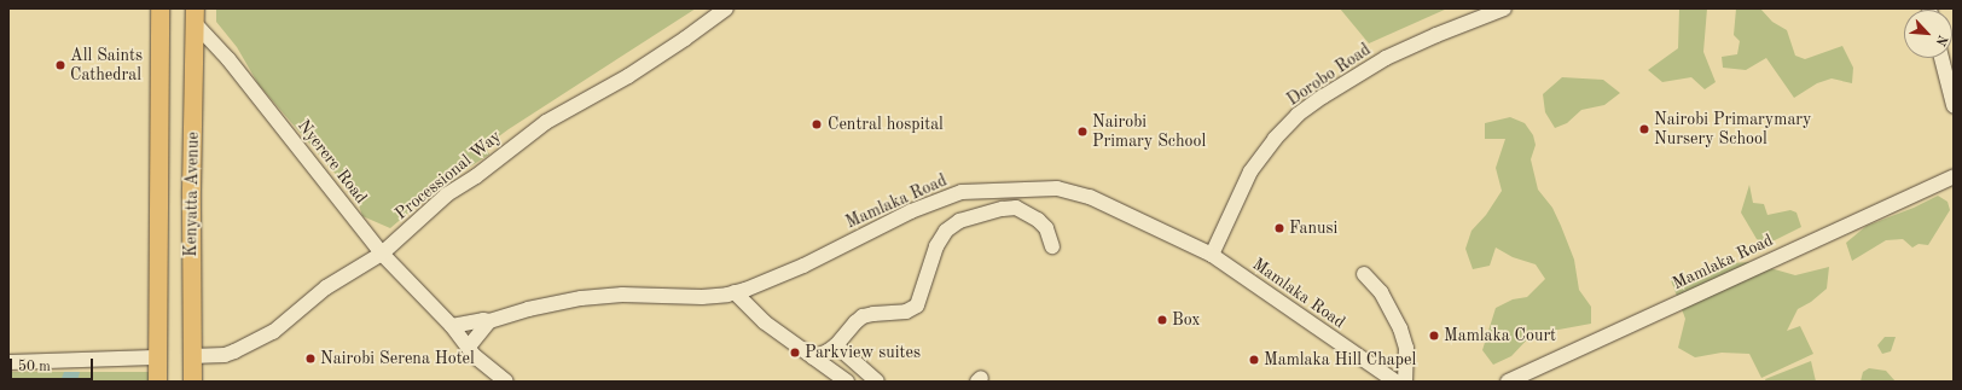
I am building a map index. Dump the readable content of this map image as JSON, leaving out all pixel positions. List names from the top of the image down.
{
  "streets": {
    "main road": ["Kenyatta Avenue"],
    "street": [
      "Dorobo Road",
      "Nyerere Road",
      "Processional Way",
      "Mamlaka Road"
    ]
  },
  "crossings": [
    ["Dorobo Road", "Mamlaka Road"],
    ["Nyerere Road", "Processional Way"],
    ["Nyerere Road", "Kenyatta Avenue"],
    ["Nyerere Road", "Mamlaka Road"],
    ["Processional Way", "Kenyatta Avenue"]
  ],
  "places": [
    "All Saints Cathedral",
    "Central hospital",
    "Nairobi Primarymary Nursery School",
    "Nairobi Primary School",
    "Fanusi",
    "Box",
    "Mamlaka Court",
    "Parkview suites",
    "Nairobi Serena Hotel",
    "Mamlaka Hill Chapel"
  ],
  "scale_bar": "50 m",
  "north": "bottom right"
}
